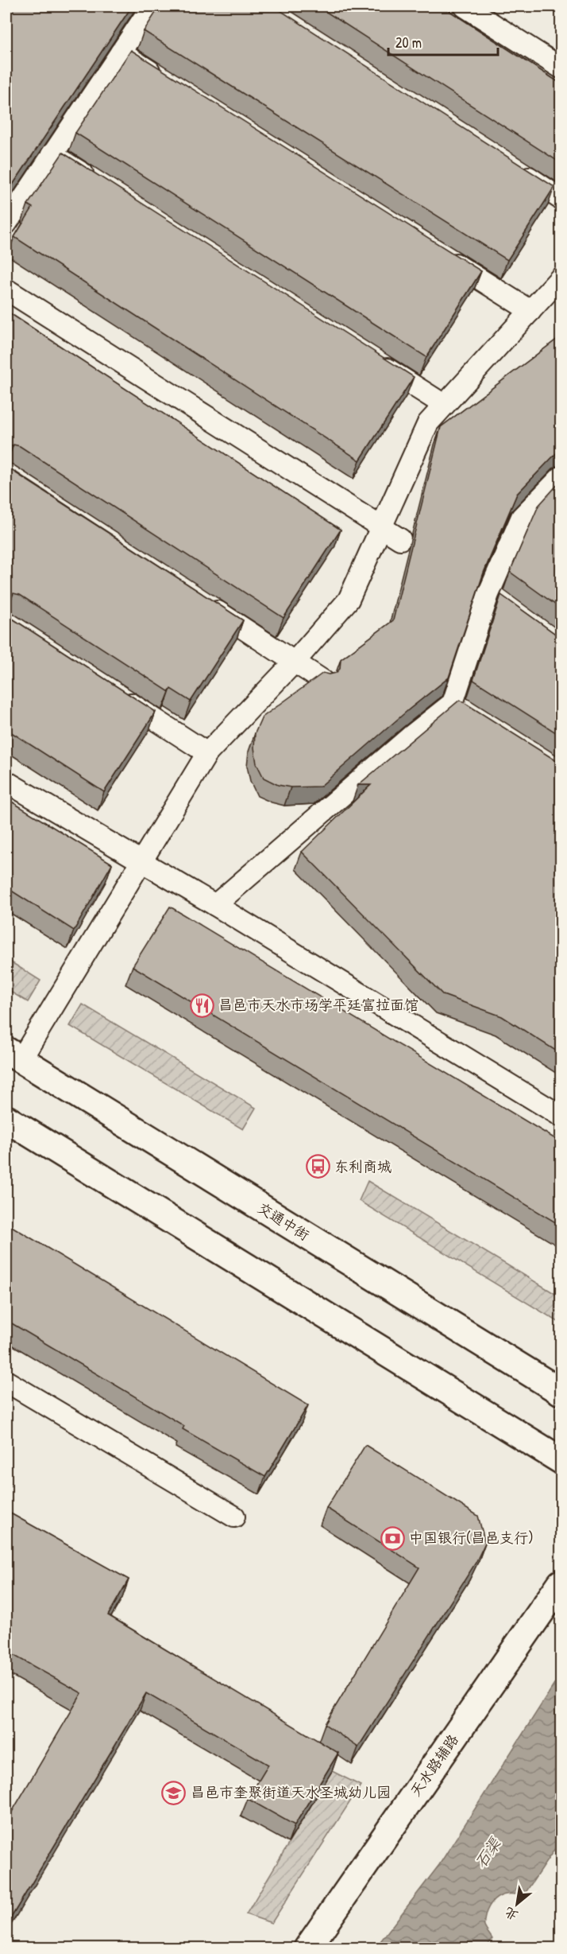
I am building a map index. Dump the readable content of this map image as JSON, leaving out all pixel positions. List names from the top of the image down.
{
  "streets": {
    "main road": ["交通中街", "天水路辅路"]
  },
  "water": ["石渠"],
  "places": {
    "restaurant": ["昌邑市天水市场学平廷富拉面馆"],
    "bus stop": ["东利商城"],
    "bank": ["中国银行(昌邑支行)"],
    "school or university": ["昌邑市奎聚街道天水圣城幼儿园"]
  },
  "scale_bar": "20 m",
  "north": "bottom left"
}
